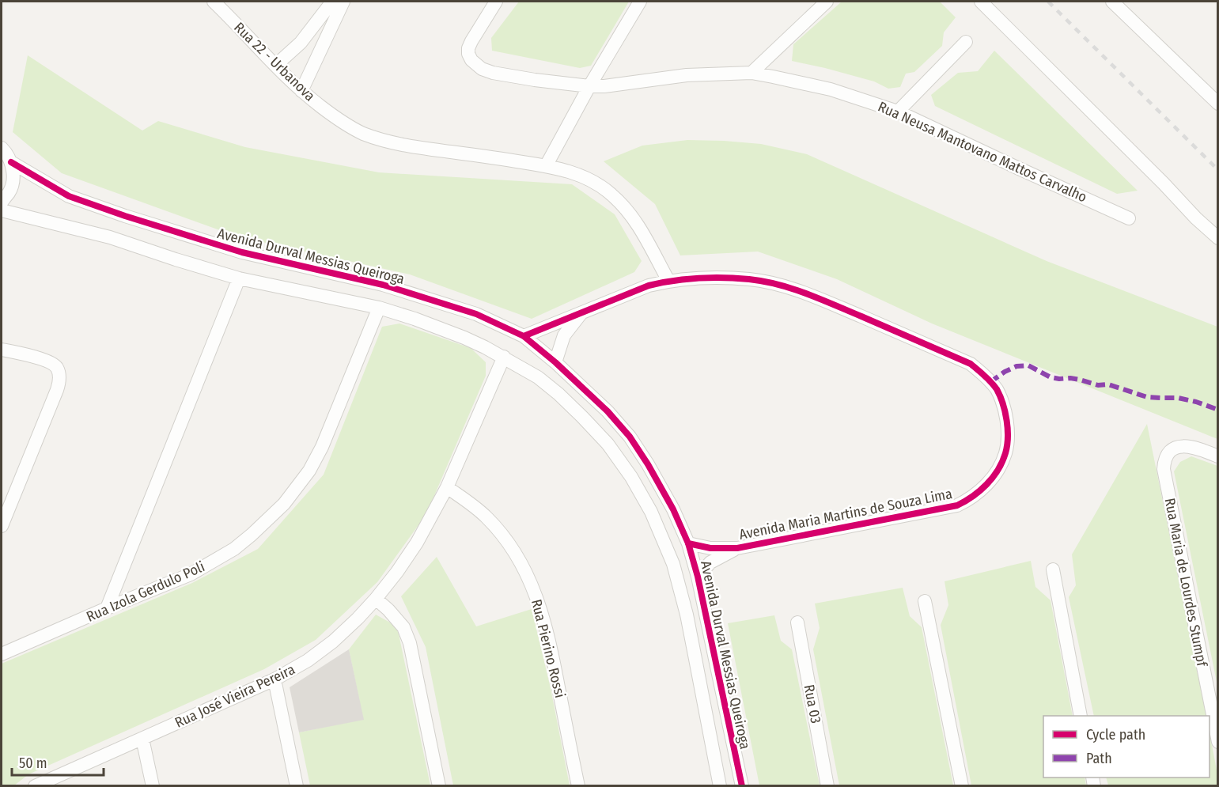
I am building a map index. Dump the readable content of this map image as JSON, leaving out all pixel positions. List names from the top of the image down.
{
  "streets": {
    "street": [
      "Rua 22 - Urbanova",
      "Rua Neusa Mantovano Mattos Carvalho",
      "Avenida Durval Messias Queiroga",
      "Avenida Maria Martins de Souza Lima",
      "Rua Maria de Lourdes Stumpf",
      "Rua Izola Gerdulo Poli",
      "Rua Pierino Rossi",
      "Rua José Vieira Pereira",
      "Rua 03"
    ]
  },
  "crossings": [
    ["Rua 22 - Urbanova", "Avenida Maria Martins de Souza Lima"],
    ["Avenida Durval Messias Queiroga", "Avenida Maria Martins de Souza Lima"],
    ["Avenida Durval Messias Queiroga", "Rua Izola Gerdulo Poli"],
    ["Avenida Durval Messias Queiroga", "Rua José Vieira Pereira"],
    ["Rua Pierino Rossi", "Rua José Vieira Pereira"]
  ],
  "legend": ["Cycle path", "Path"],
  "scale_bar": "50 m"
}
